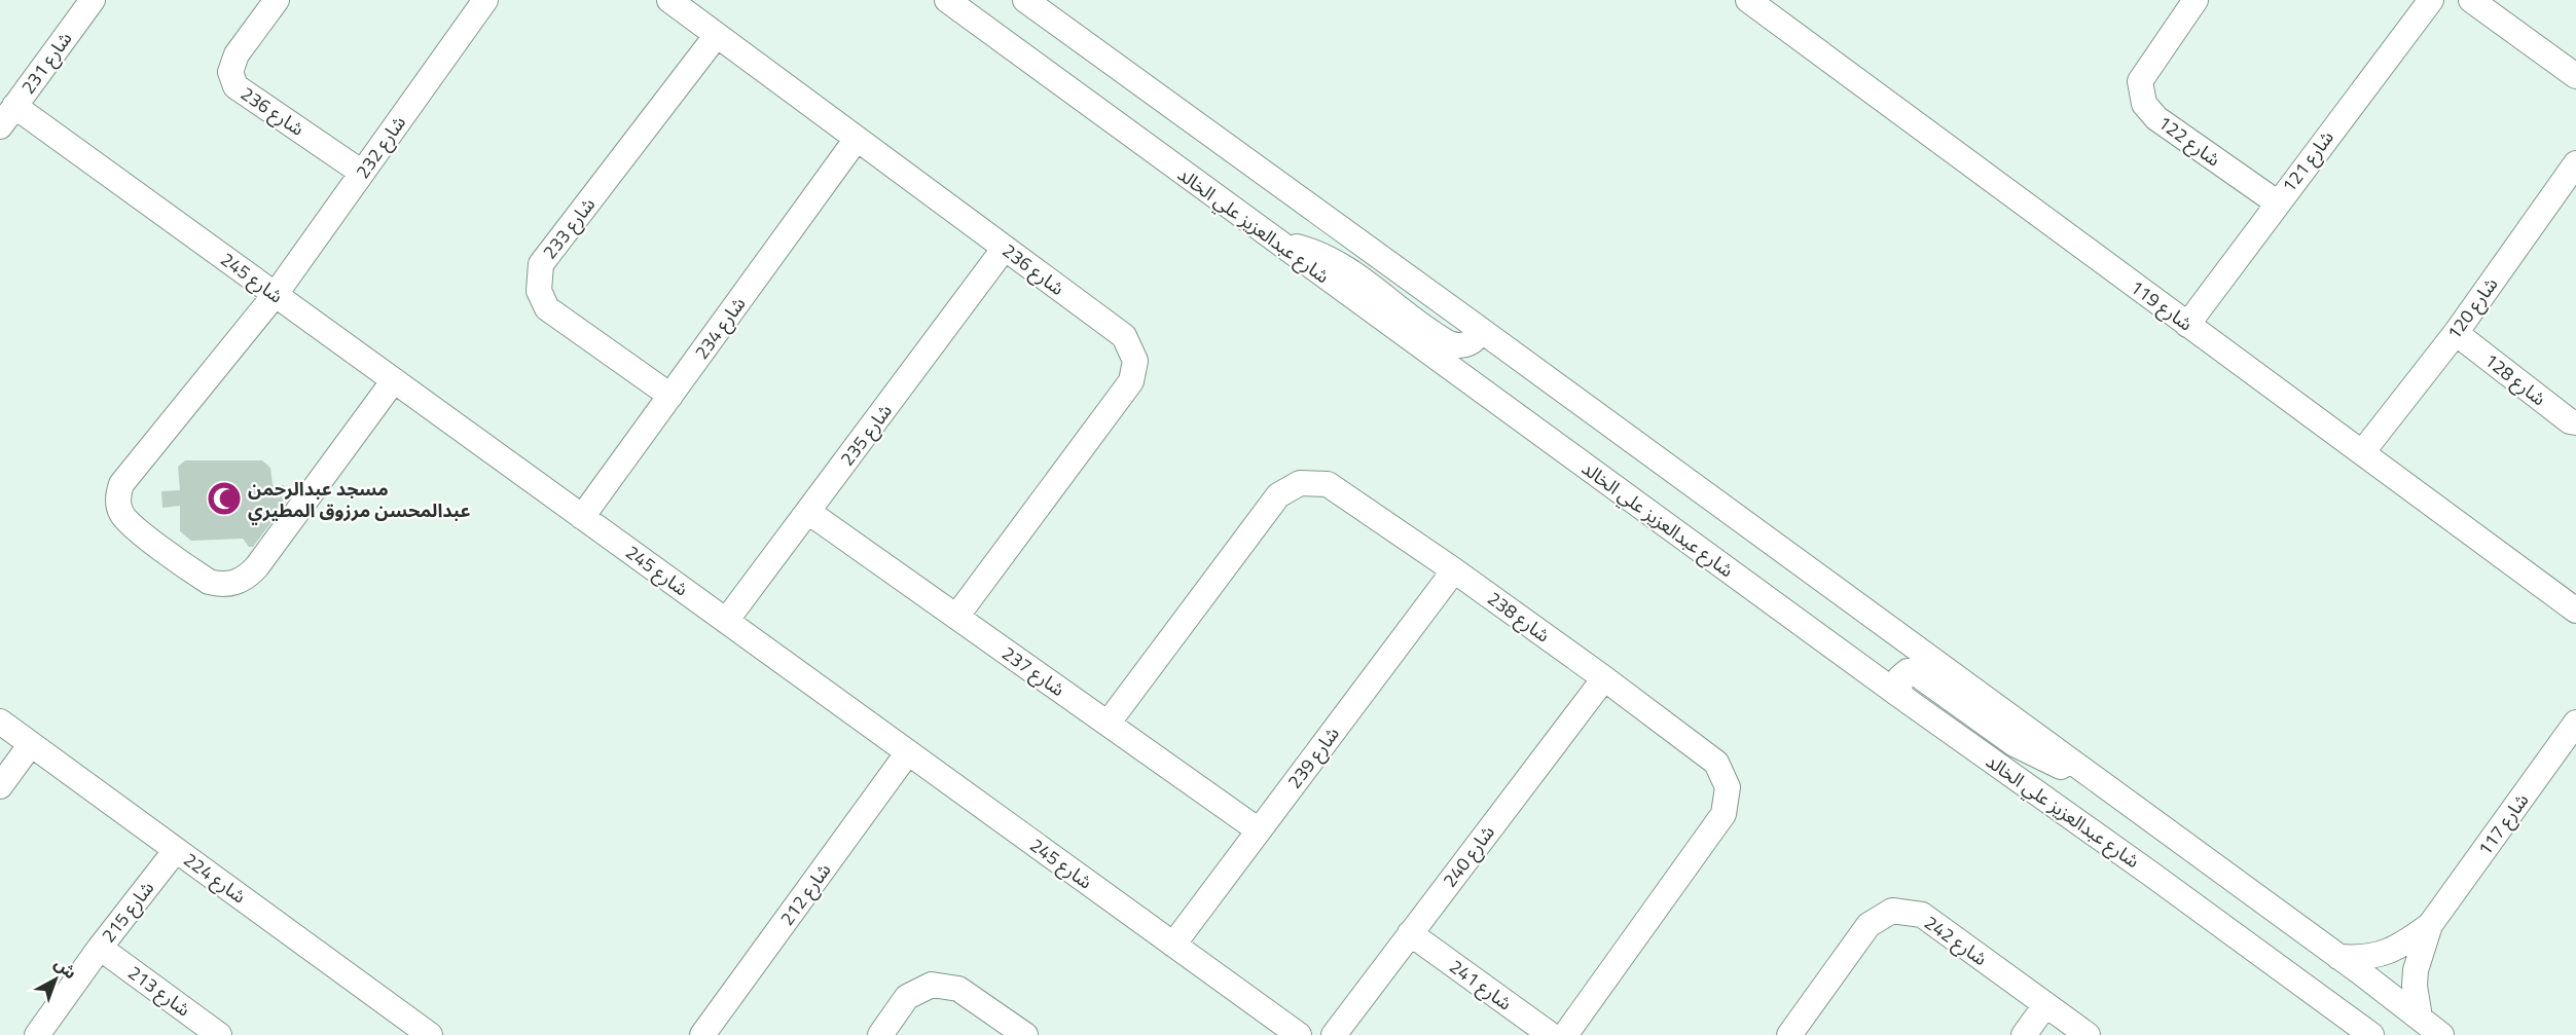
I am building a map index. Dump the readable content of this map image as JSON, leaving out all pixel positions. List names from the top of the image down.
{
  "streets": {
    "street": [
      "شارع 231",
      "شارع 236",
      "شارع 122",
      "شارع 232",
      "شارع 121",
      "شارع عبدالعزيز علي الخالد",
      "شارع 233",
      "شارع 245",
      "شارع 119",
      "شارع 120",
      "شارع 234",
      "شارع 128",
      "شارع 235",
      "شارع 238",
      "شارع 237",
      "شارع 239",
      "شارع 117",
      "شارع 240",
      "شارع 224",
      "شارع 212",
      "شارع 215",
      "شارع 242",
      "شارع 241",
      "شارع 213"
    ]
  },
  "crossings": [
    ["شارع 231", "شارع 245"],
    ["شارع 236", "شارع 232"],
    ["شارع 236", "شارع 233"],
    ["شارع 236", "شارع 234"],
    ["شارع 236", "شارع 235"],
    ["شارع 236", "شارع 237"],
    ["شارع 122", "شارع 121"],
    ["شارع 232", "شارع 245"],
    ["شارع 121", "شارع 119"],
    ["شارع 233", "شارع 234"],
    ["شارع 245", "شارع 234"],
    ["شارع 245", "شارع 235"],
    ["شارع 245", "شارع 239"],
    ["شارع 245", "شارع 212"],
    ["شارع 119", "شارع 120"],
    ["شارع 120", "شارع 128"],
    ["شارع 235", "شارع 237"],
    ["شارع 238", "شارع 237"],
    ["شارع 238", "شارع 239"],
    ["شارع 238", "شارع 240"],
    ["شارع 237", "شارع 239"],
    ["شارع 240", "شارع 241"],
    ["شارع 224", "شارع 215"],
    ["شارع 215", "شارع 213"]
  ],
  "places": {
    "mosque": ["مسجد عبدالرحمن عبدالمحسن مرزوق المطيري"]
  },
  "north": "top right"
}
